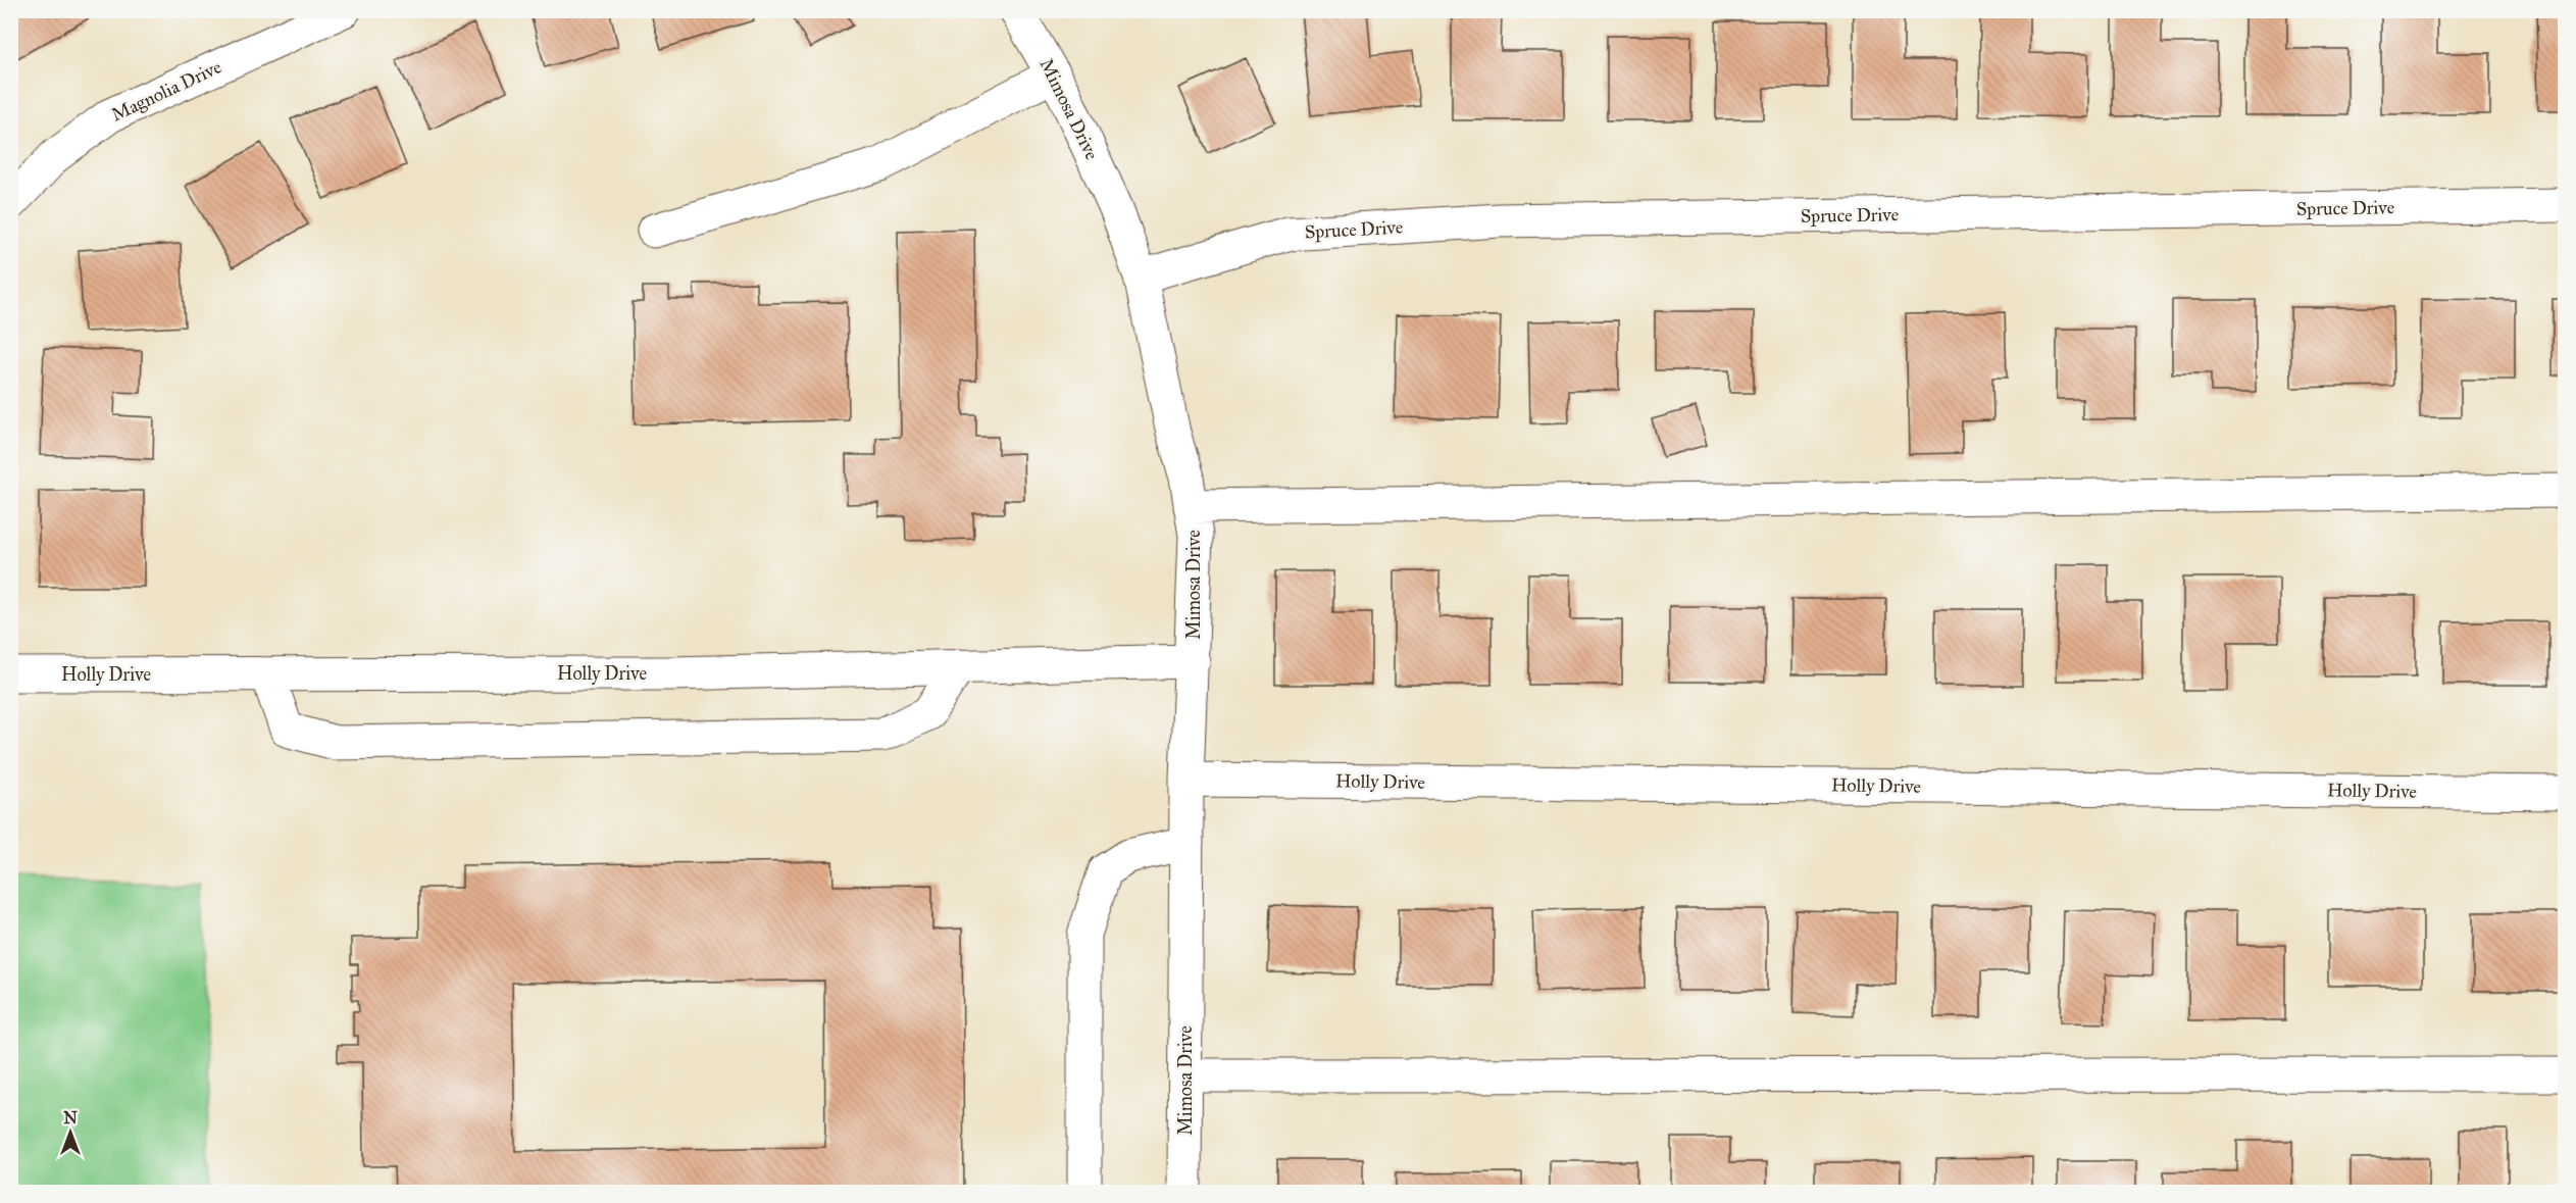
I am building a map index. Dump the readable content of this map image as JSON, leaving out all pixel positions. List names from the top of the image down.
{
  "streets": {
    "street": [
      "Magnolia Drive",
      "Mimosa Drive",
      "Spruce Drive",
      "Holly Drive"
    ]
  },
  "crossings": [
    ["Mimosa Drive", "Spruce Drive"],
    ["Mimosa Drive", "Holly Drive"]
  ],
  "north": "top"
}
